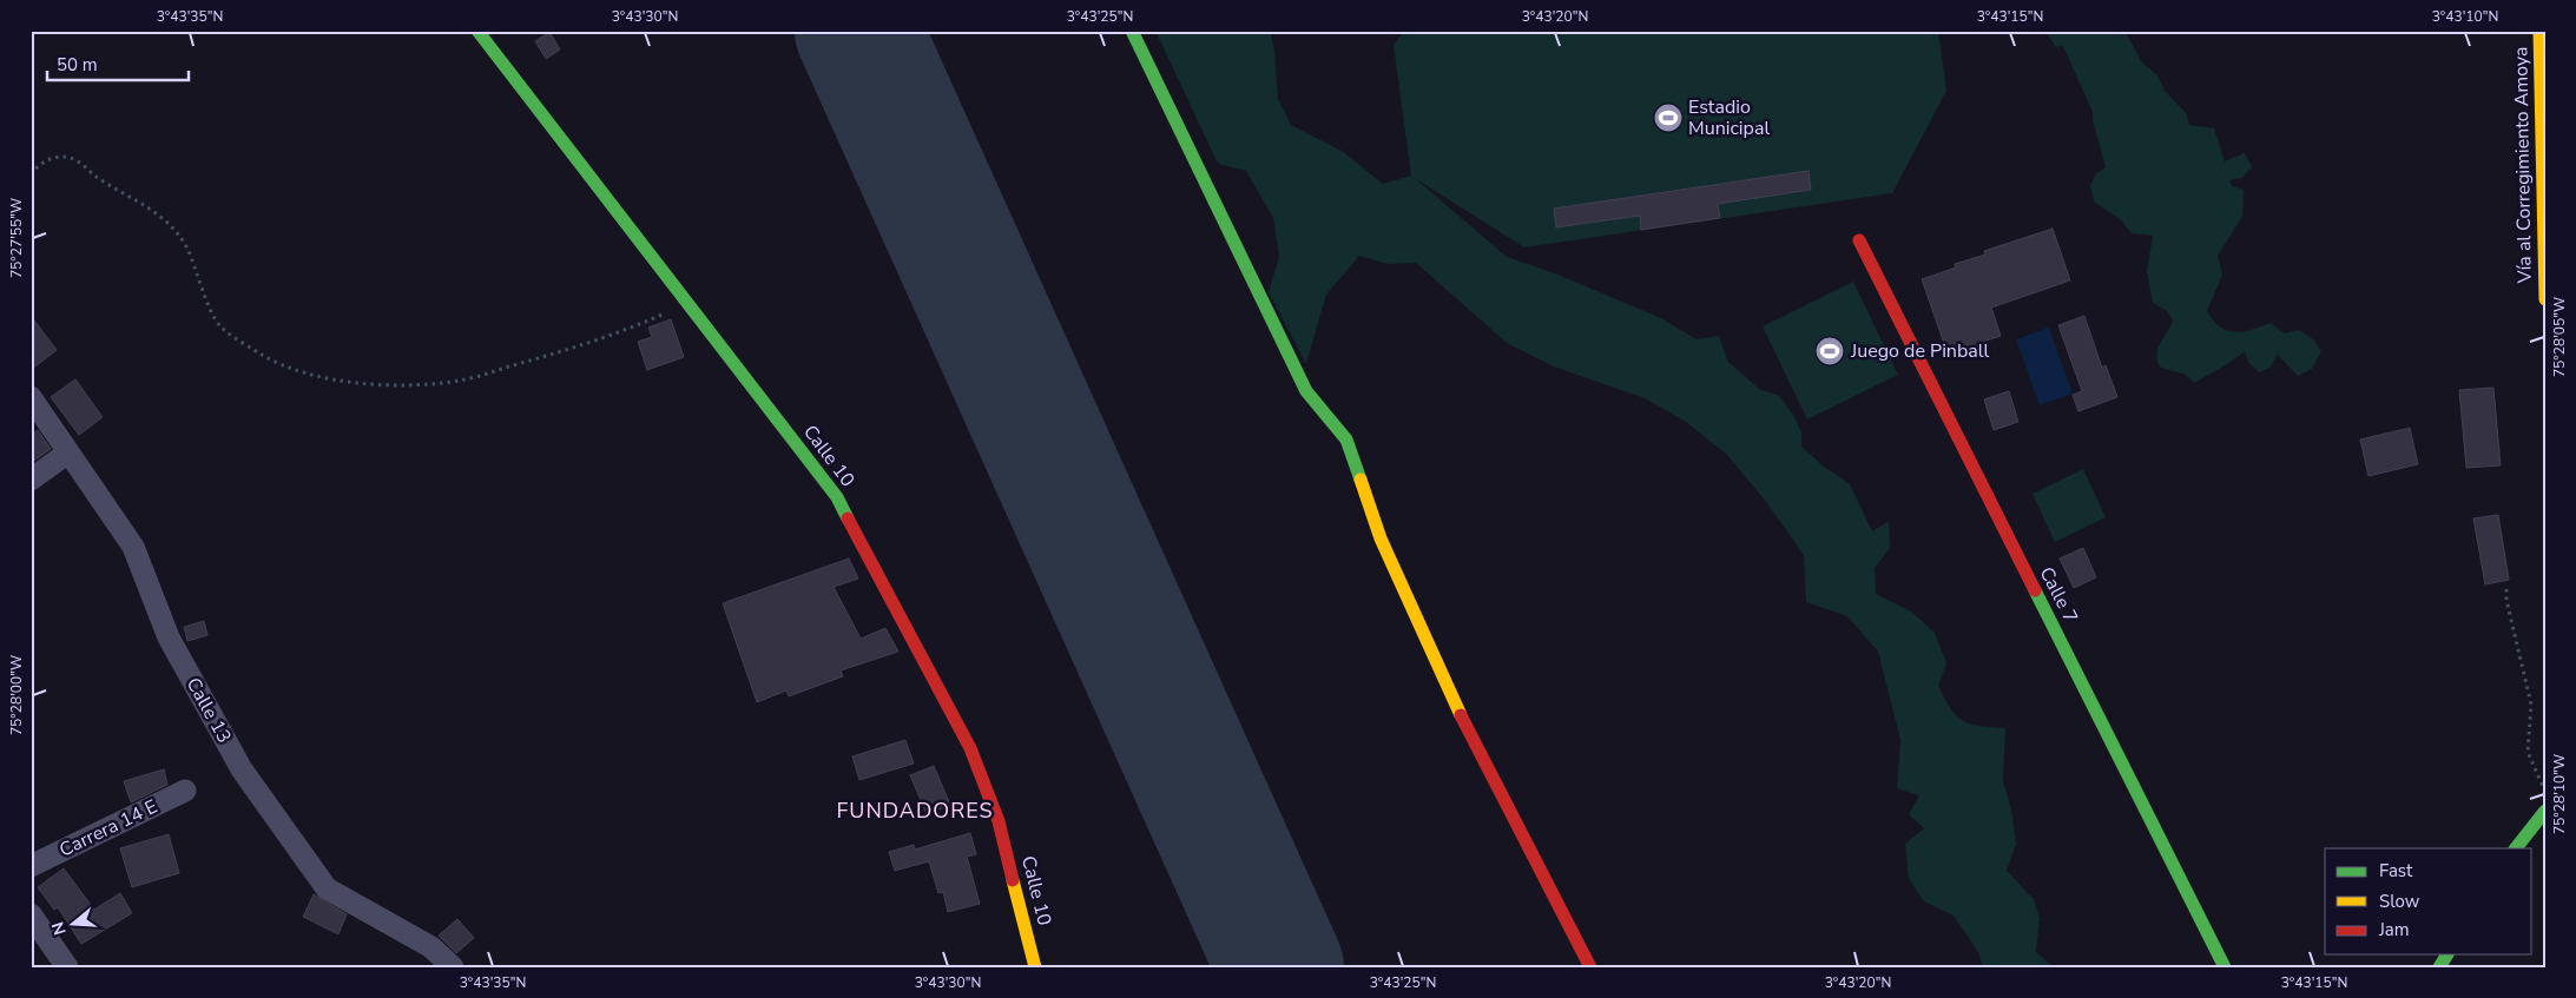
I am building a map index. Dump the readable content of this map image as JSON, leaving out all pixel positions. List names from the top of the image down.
{
  "streets": {
    "street": [
      "Vía al Corregimiento Amoya",
      "Calle 10",
      "Calle 7",
      "Calle 13",
      "Carrera 14 E"
    ]
  },
  "districts": ["FUNDADORES"],
  "places": {
    "sports": ["Estadio Municipal", "Juego de Pinball"]
  },
  "legend": ["Fast", "Slow", "Jam"],
  "scale_bar": "50 m",
  "north": "left",
  "coordinates": [
    "3°43'35\"N",
    "3°43'30\"N",
    "3°43'25\"N",
    "3°43'20\"N",
    "3°43'15\"N",
    "3°43'10\"N",
    "75°27'55\"W",
    "75°28'05\"W",
    "75°28'00\"W",
    "75°28'10\"W"
  ]
}
